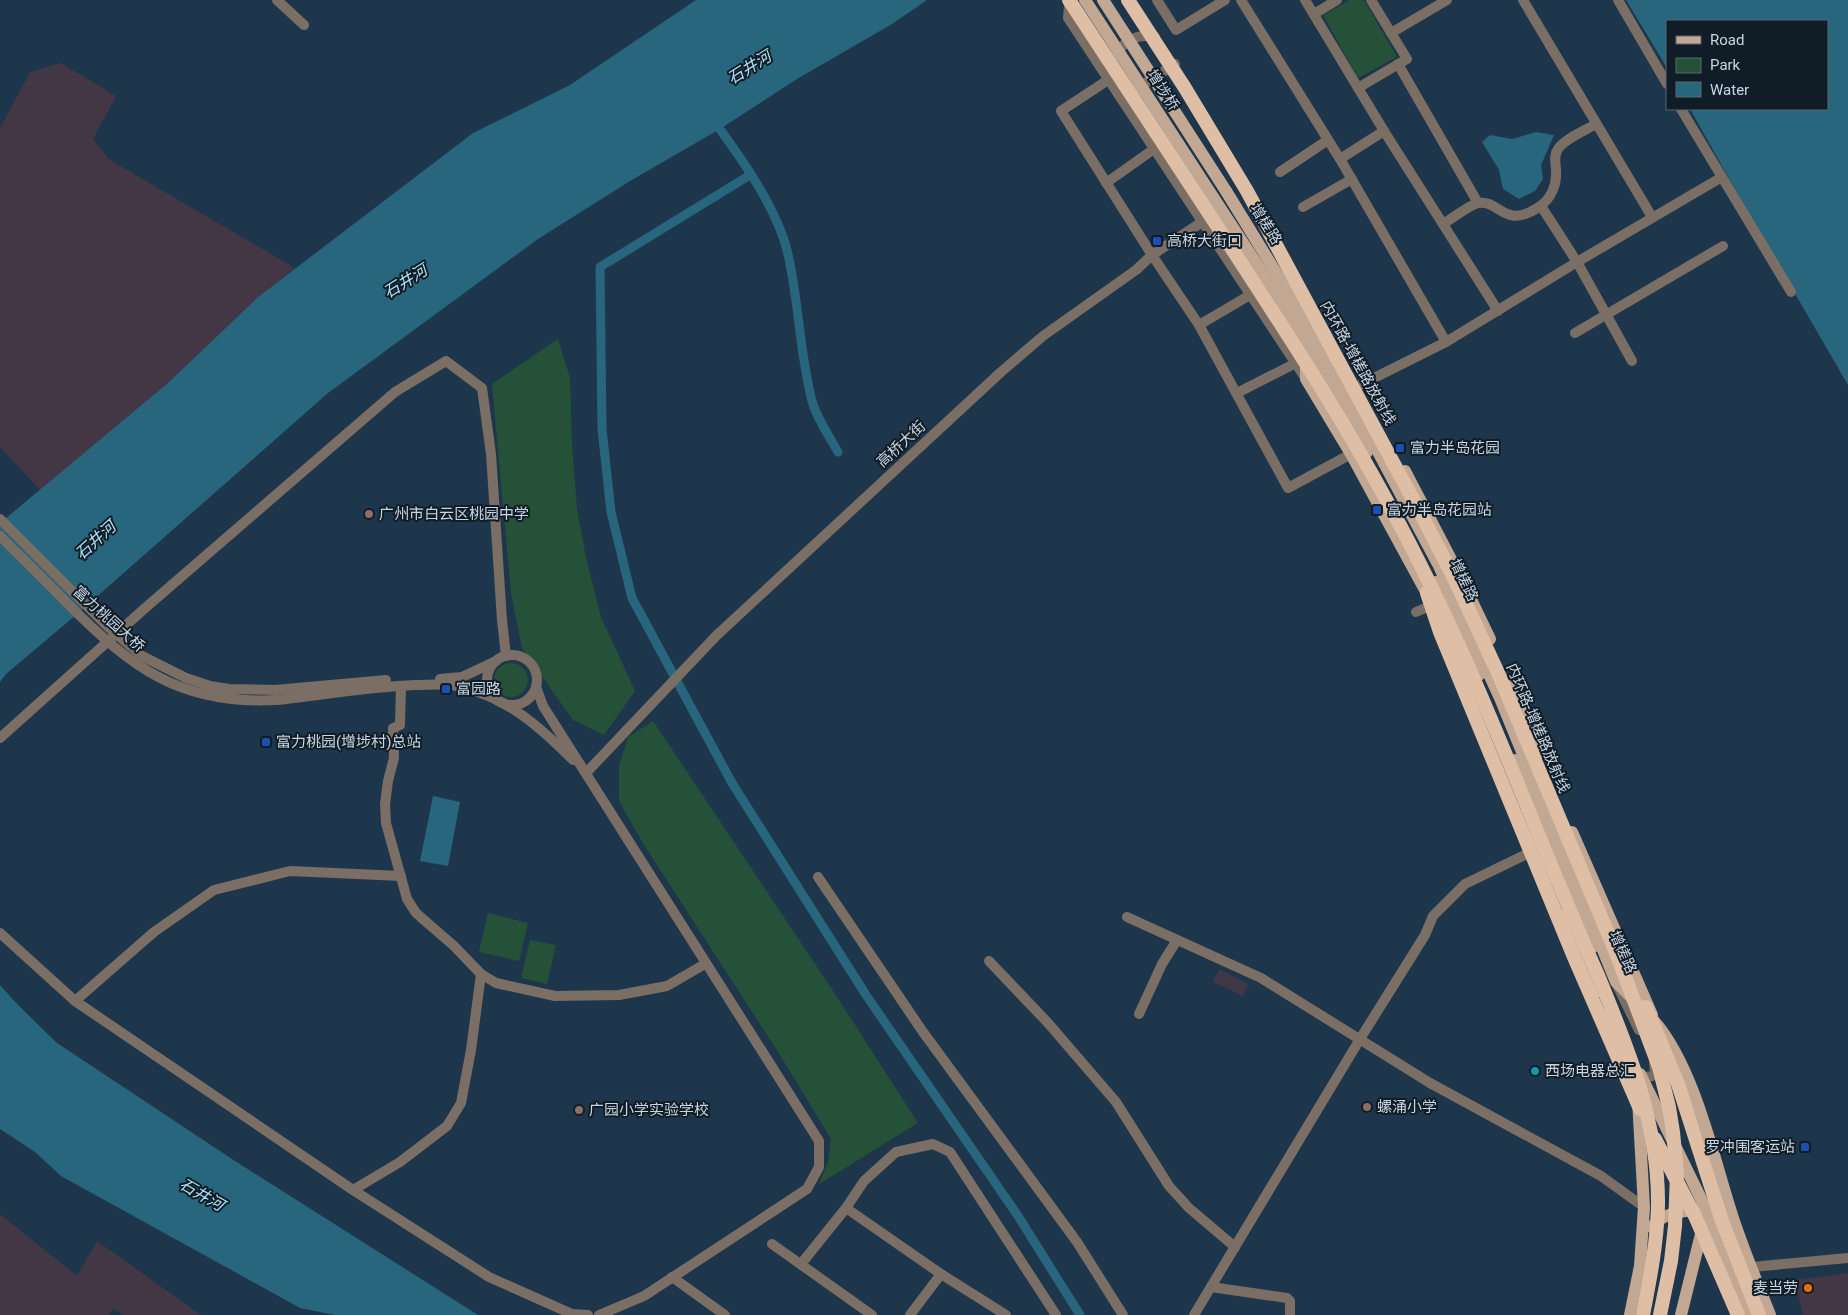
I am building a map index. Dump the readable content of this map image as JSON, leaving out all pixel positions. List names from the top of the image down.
{
  "streets": {
    "highway": ["增槎路", "内环路-增槎路放射线"],
    "main road": ["增埗桥"],
    "street": ["高桥大街", "富力桃园大桥"]
  },
  "crossings": [
    ["增埗桥", "增槎路"],
    ["增槎路", "内环路-增槎路放射线"]
  ],
  "water": ["石井河"],
  "places": {
    "transit": [
      "高桥大街口",
      "富力半岛花园",
      "富力半岛花园站",
      "富园路",
      "富力桃园(增埗村)总站",
      "罗冲围客运站"
    ],
    "other": [
      "广州市白云区桃园中学",
      "西场电器总汇",
      "螺涌小学",
      "广园小学实验学校",
      "麦当劳"
    ]
  },
  "legend": ["Road", "Park", "Water"]
}
